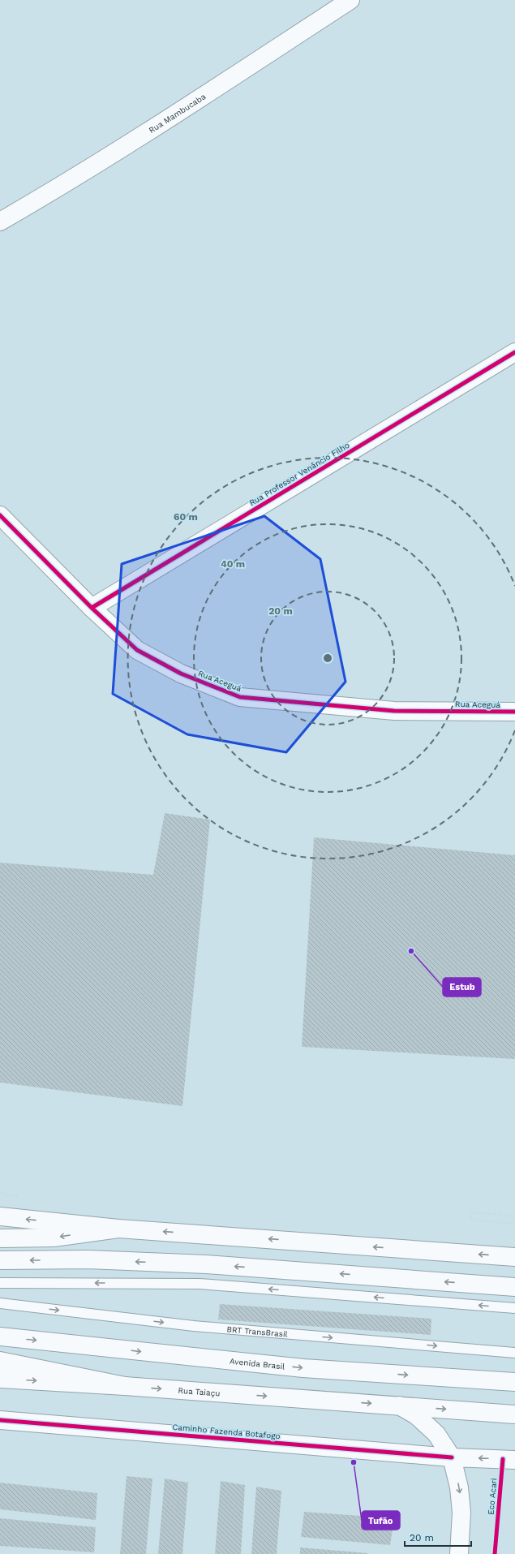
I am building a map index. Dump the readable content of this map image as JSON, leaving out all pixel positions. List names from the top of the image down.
{
  "streets": {
    "main road": [
      "Rua Mambucaba",
      "Rua Professor Venâncio Filho",
      "Rua Aceguá",
      "Avenida Brasil",
      "Rua Taiaçu",
      "Caminho Fazenda Botafogo"
    ],
    "lane": ["BRT TransBrasil"],
    "cycle path": ["Eco Acari"]
  },
  "crossings": [
    ["Rua Professor Venâncio Filho", "Rua Aceguá"]
  ],
  "places": ["Estub", "Tufão"],
  "scale_bar": "20 m",
  "rings": ["60 m", "40 m", "20 m"]
}
